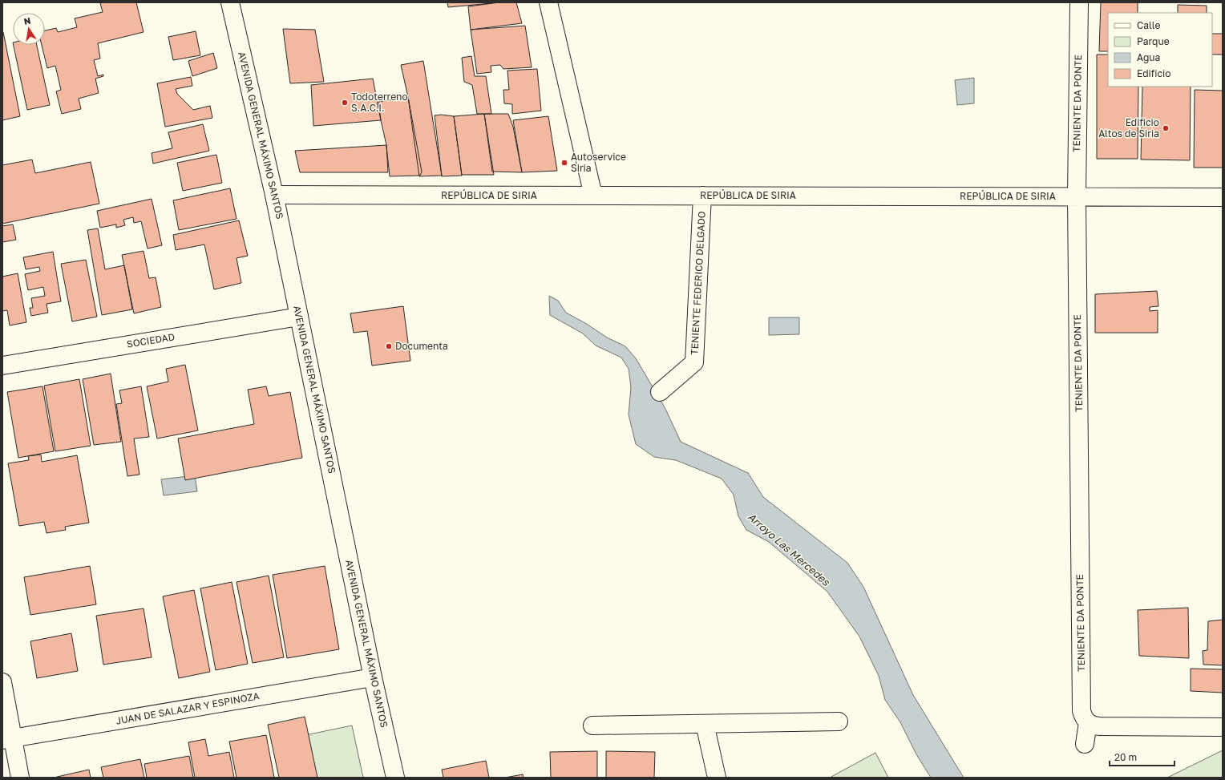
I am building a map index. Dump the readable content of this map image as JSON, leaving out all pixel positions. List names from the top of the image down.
{
  "streets": {
    "street": [
      "TENIENTE DA PONTE",
      "AVENIDA GENERAL MÁXIMO SANTOS",
      "REPÚBLICA DE SIRIA",
      "TENIENTE FEDERICO DELGADO",
      "SOCIEDAD",
      "JUAN DE SALAZAR Y ESPINOZA"
    ]
  },
  "crossings": [
    ["TENIENTE DA PONTE", "REPÚBLICA DE SIRIA"],
    ["AVENIDA GENERAL MÁXIMO SANTOS", "REPÚBLICA DE SIRIA"],
    ["AVENIDA GENERAL MÁXIMO SANTOS", "SOCIEDAD"],
    ["AVENIDA GENERAL MÁXIMO SANTOS", "JUAN DE SALAZAR Y ESPINOZA"],
    ["REPÚBLICA DE SIRIA", "TENIENTE FEDERICO DELGADO"]
  ],
  "water": ["Arroyo Las Mercedes"],
  "places": [
    "Todoterreno S.A.C.I.",
    "Edificio Altos de Siria",
    "Autoservice Siria",
    "Documenta"
  ],
  "legend": [
    "Calle",
    "Parque",
    "Agua",
    "Edificio"
  ],
  "scale_bar": "20 m",
  "north": "top"
}
